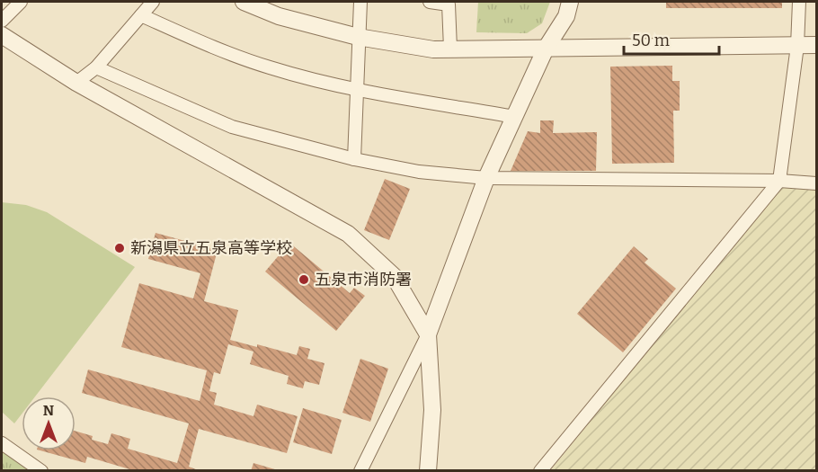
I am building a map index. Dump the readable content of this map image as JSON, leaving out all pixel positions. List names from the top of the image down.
{
  "places": ["新潟県立五泉高等学校", "五泉市消防署"],
  "scale_bar": "50 m",
  "north": "top"
}
